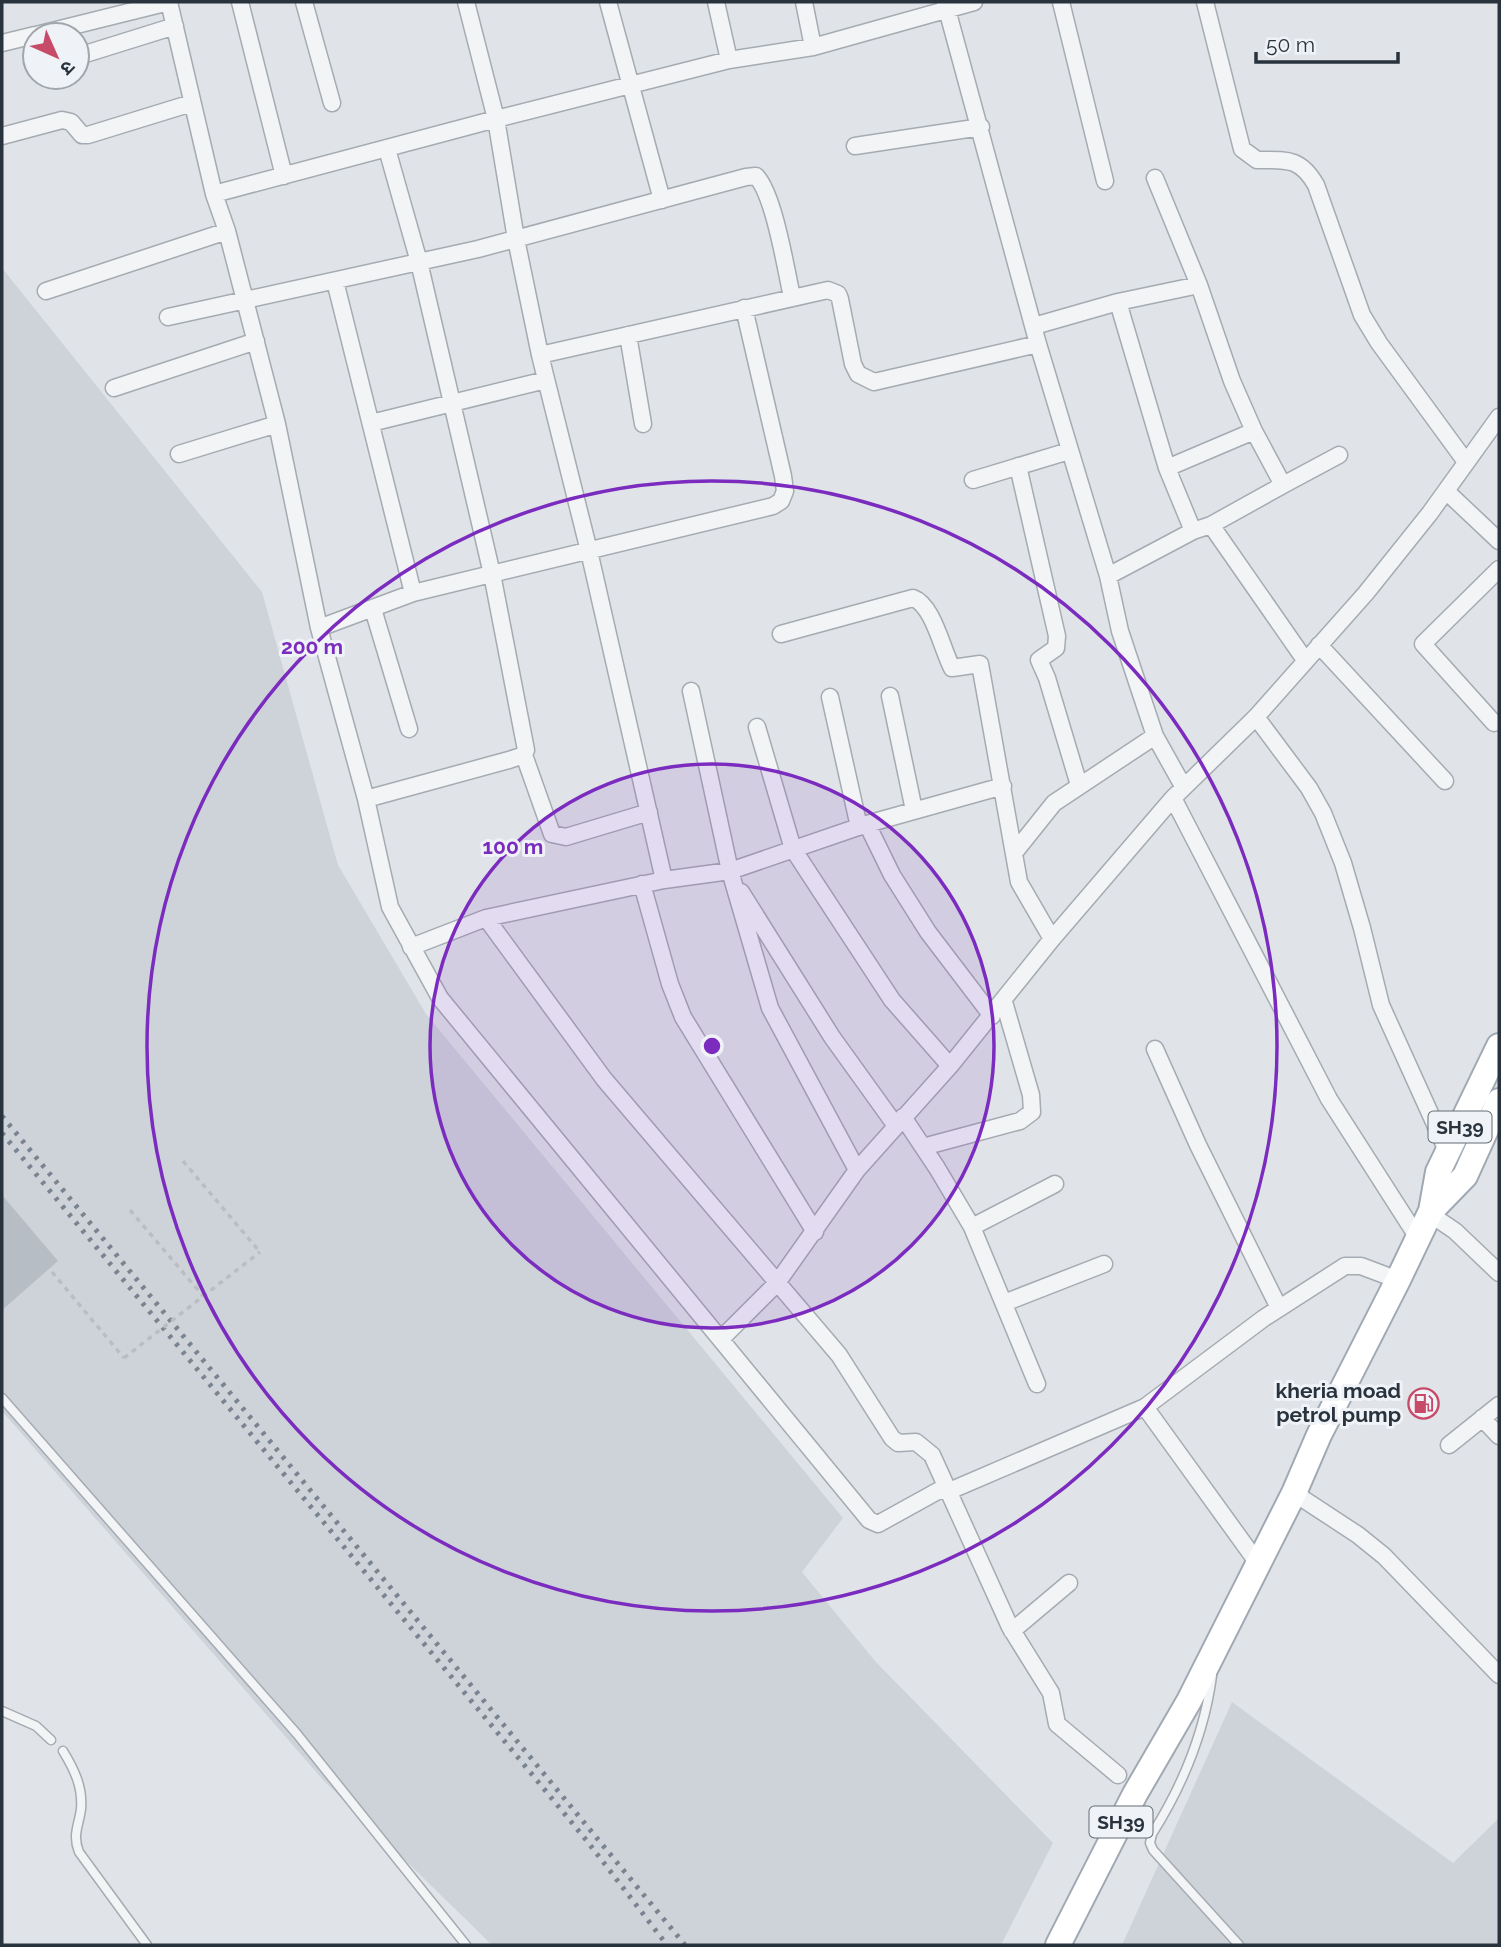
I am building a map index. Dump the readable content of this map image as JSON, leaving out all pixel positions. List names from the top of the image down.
{
  "streets": {
    "main road": ["SH39"]
  },
  "places": {
    "fuel station": ["kheria moad petrol pump"]
  },
  "scale_bar": "50 m",
  "north": "bottom right",
  "rings": ["200 m", "100 m"]
}
